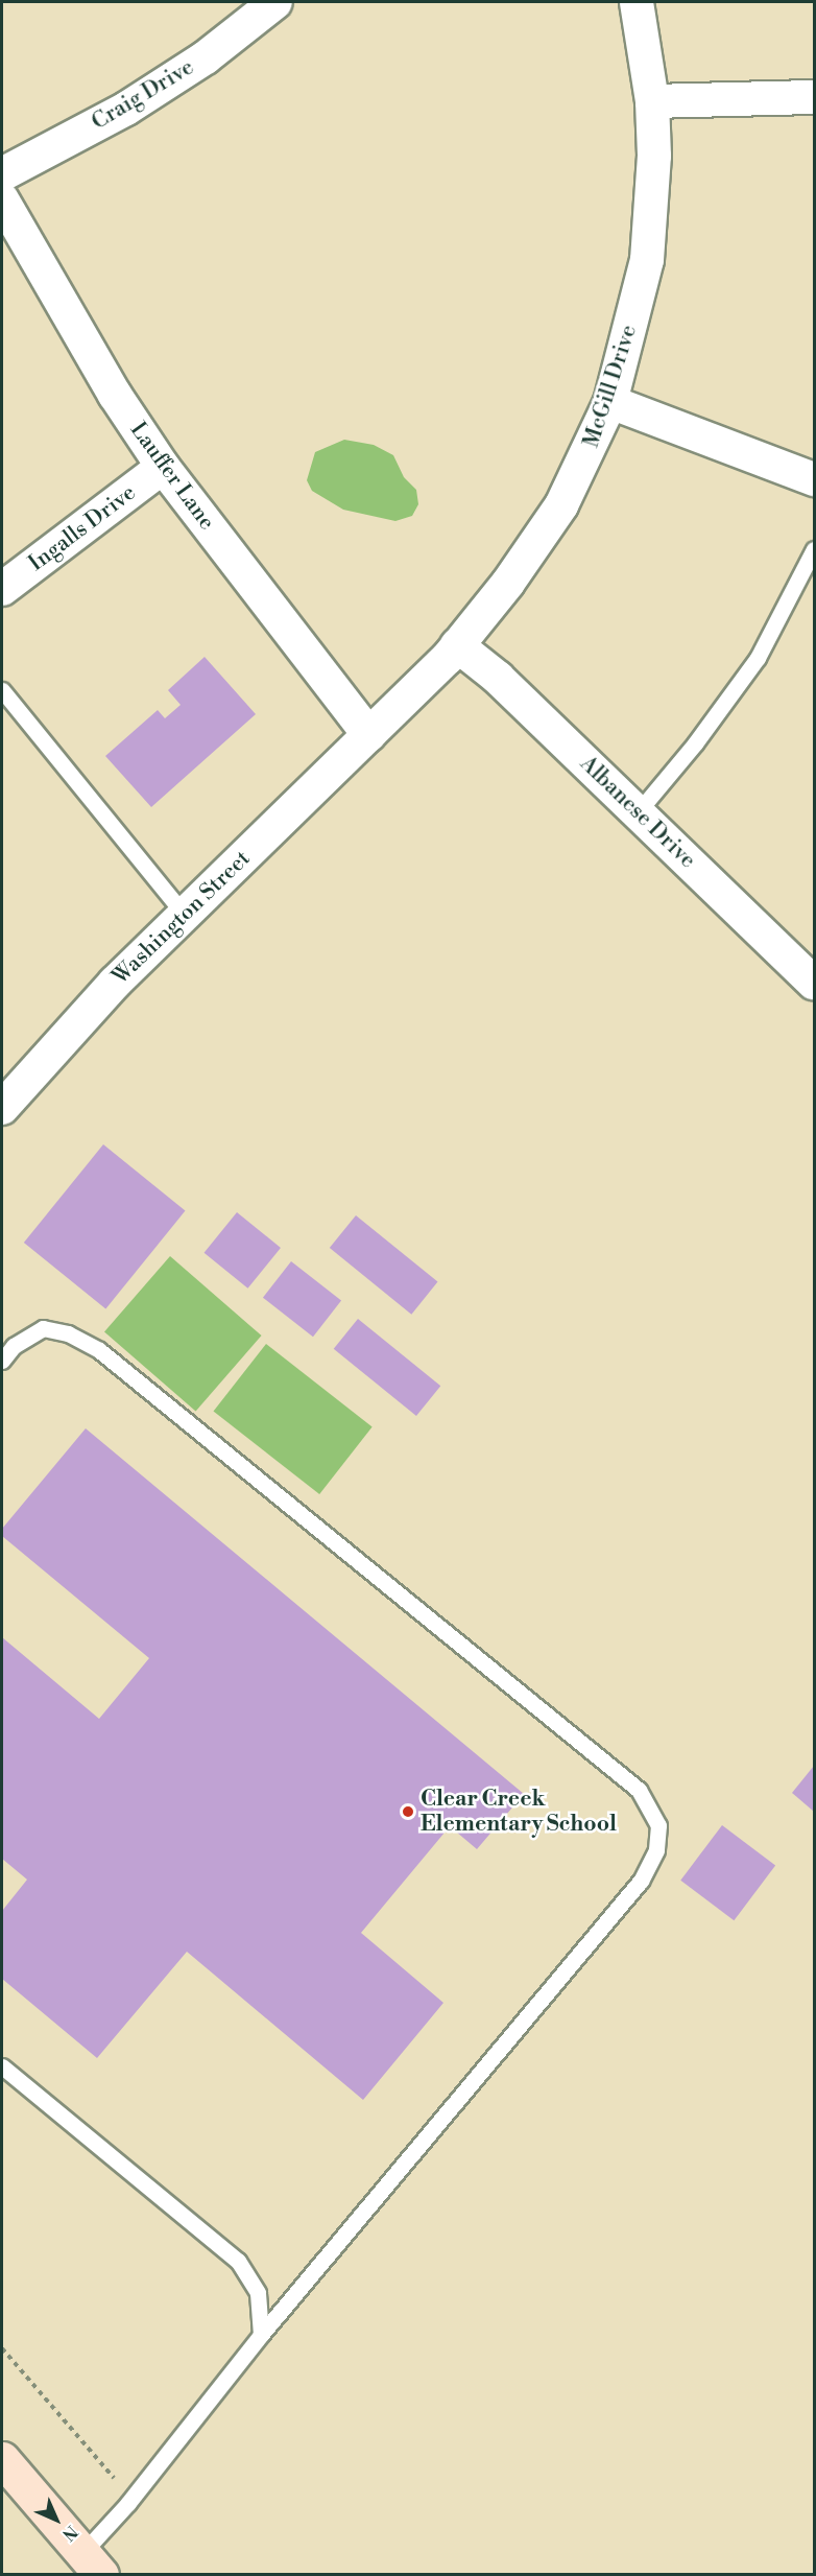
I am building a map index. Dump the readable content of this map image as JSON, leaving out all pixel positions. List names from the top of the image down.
{
  "streets": {
    "street": [
      "Craig Drive",
      "McGill Drive",
      "Lauffer Lane",
      "Ingalls Drive",
      "Albanese Drive",
      "Washington Street"
    ]
  },
  "crossings": [
    ["McGill Drive", "Lauffer Lane"],
    ["McGill Drive", "Albanese Drive"],
    ["McGill Drive", "Washington Street"],
    ["Lauffer Lane", "Ingalls Drive"],
    ["Lauffer Lane", "Washington Street"]
  ],
  "places": ["Clear Creek Elementary School"],
  "north": "bottom right"
}
